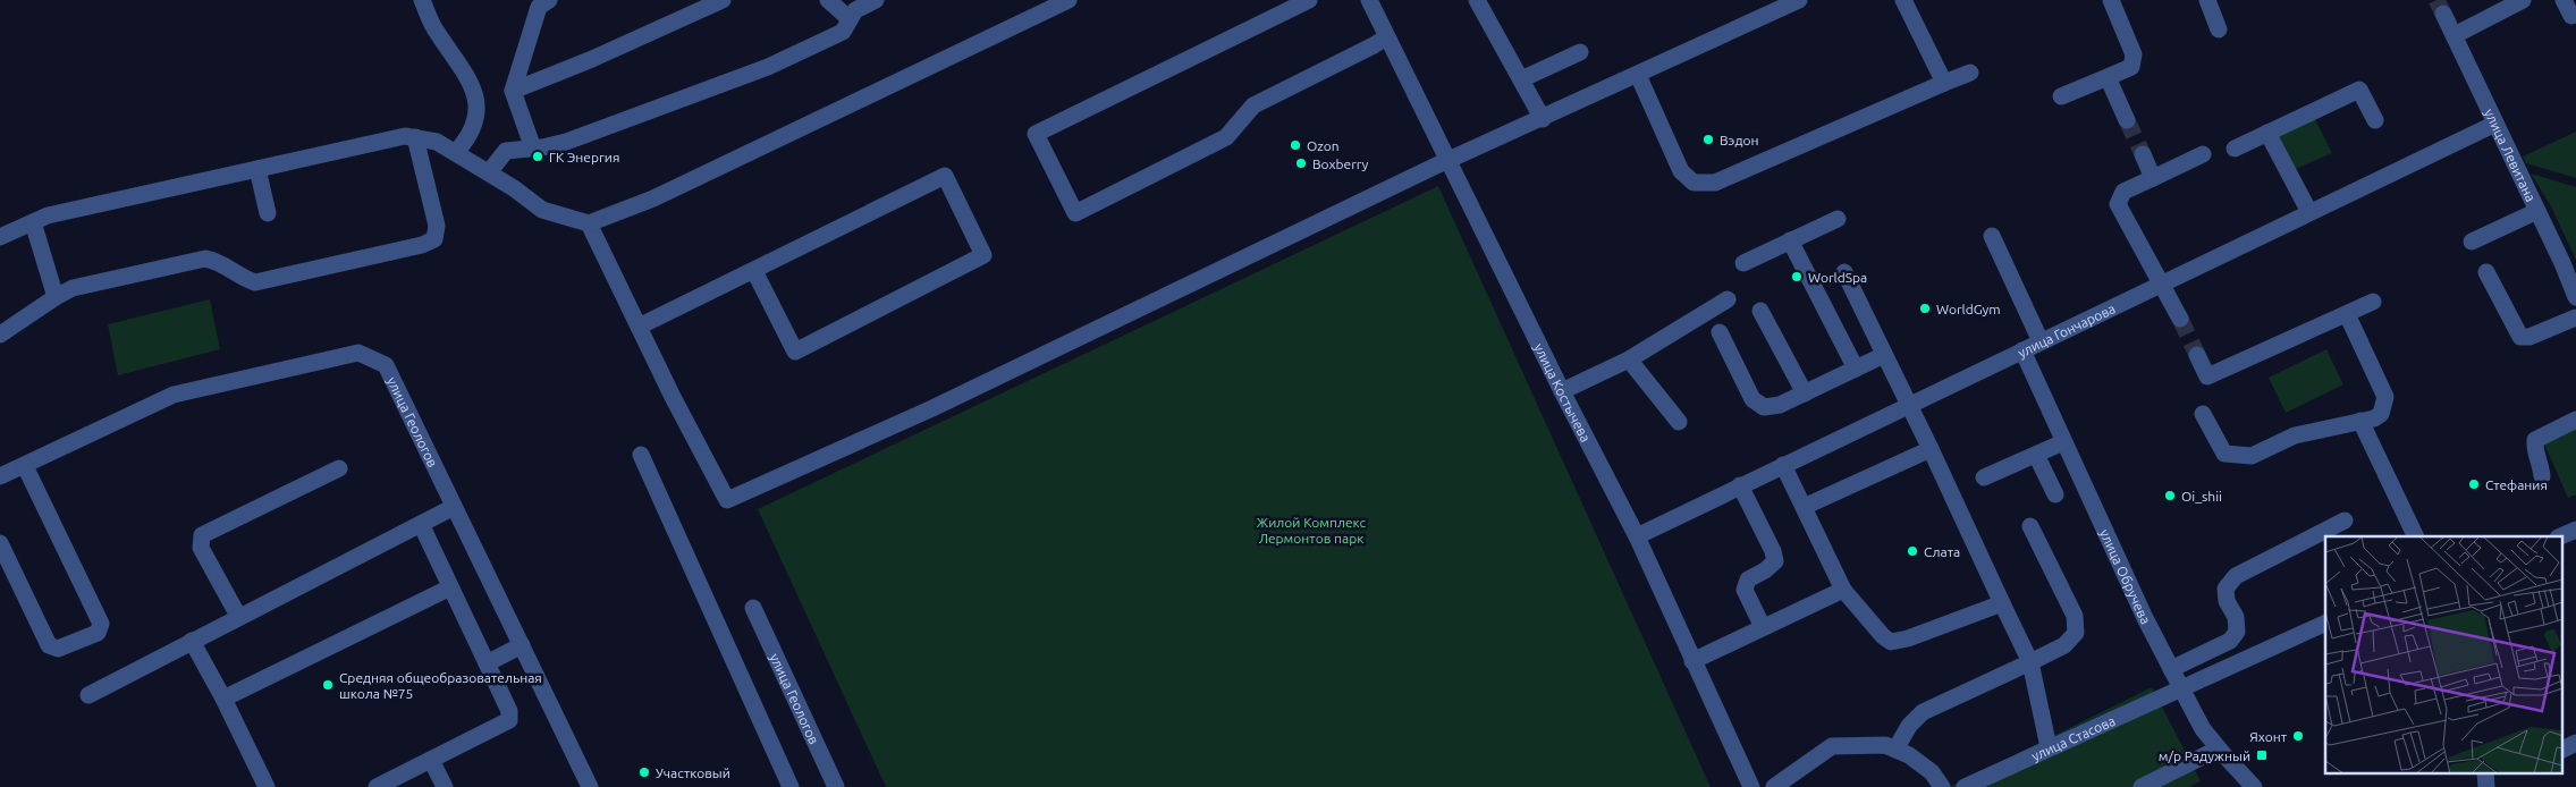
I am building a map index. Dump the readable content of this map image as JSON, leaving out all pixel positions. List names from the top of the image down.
{
  "streets": {
    "street": [
      "улица Левитана",
      "улица Гончарова",
      "улица Костычева",
      "улица Геологов",
      "улица Обручева",
      "улица Стасова"
    ]
  },
  "crossings": [
    ["улица Левитана", "улица Гончарова"],
    ["улица Гончарова", "улица Костычева"],
    ["улица Гончарова", "улица Обручева"],
    ["улица Обручева", "улица Стасова"]
  ],
  "parks": ["Жилой Комплекс Лермонтов парк"],
  "places": {
    "other": [
      "Вэдон",
      "Ozon",
      "ГК Энергия",
      "Boxberry",
      "WorldSpa",
      "WorldGym",
      "Стефания",
      "Oi_shii",
      "Слата",
      "Средняя общеобразовательная школа №75",
      "Яхонт",
      "Участковый"
    ],
    "transit": ["м/р Радужный"]
  }
}
